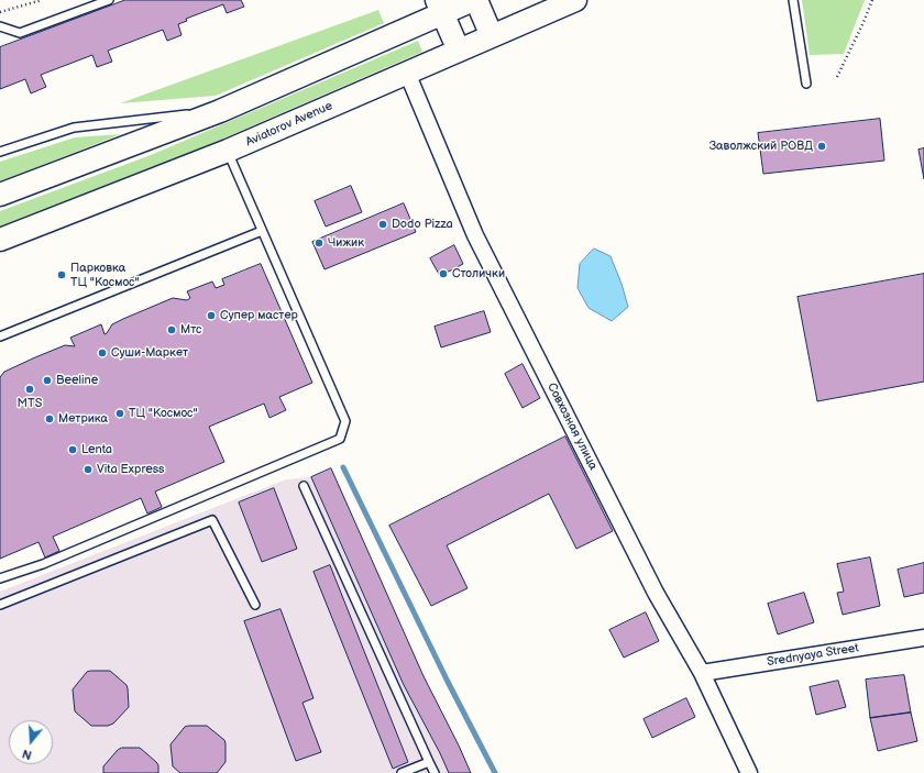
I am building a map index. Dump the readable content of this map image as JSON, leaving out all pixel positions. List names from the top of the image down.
{
  "streets": {
    "main road": ["Aviatorov Avenue"],
    "street": ["Совхозная улица", "Srednyaya Street"]
  },
  "crossings": [
    ["Aviatorov Avenue", "Совхозная улица"],
    ["Совхозная улица", "Srednyaya Street"]
  ],
  "places": [
    "Заволжский РОВД",
    "Dodo Pizza",
    "Чижик",
    "Столички",
    "Парковка ТЦ \"Космос\"",
    "Супер мастер",
    "Мтс",
    "Суши-Маркет",
    "Beeline",
    "MTS",
    "ТЦ \"Космос\"",
    "Метрика",
    "Lenta",
    "Vita Express"
  ],
  "north": "bottom"
}
